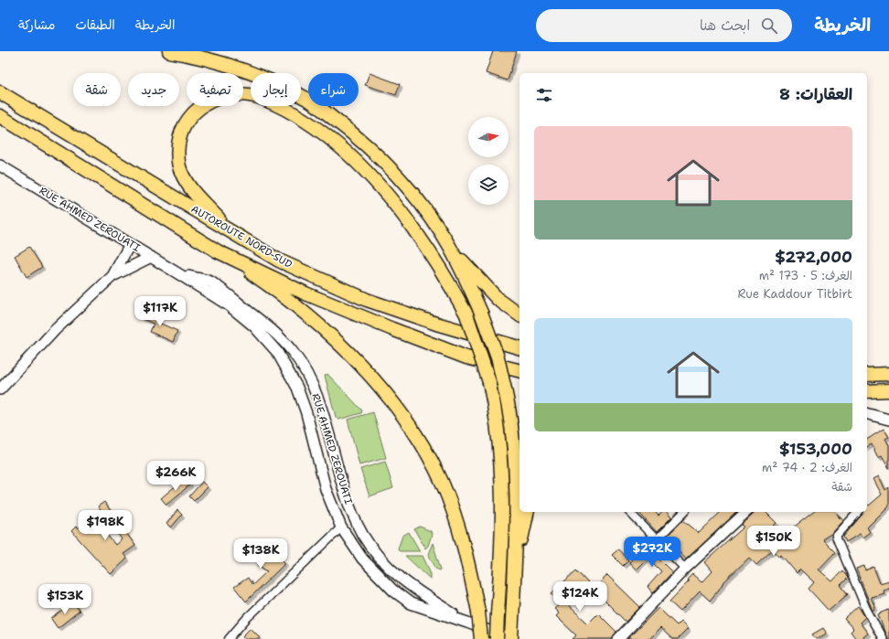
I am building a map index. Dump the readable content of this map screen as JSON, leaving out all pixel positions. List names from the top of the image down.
{
  "streets": {
    "highway": ["AUTOROUTE NORD-SUD"],
    "main road": ["RUE AHMED ZEROUATI"]
  },
  "north": "right",
  "page": {
    "header": "الخريطة",
    "search": "ابحث هنا",
    "nav": ["الخريطة", "الطبقات", "مشاركة"],
    "chip": [
      "شراء",
      "إيجار",
      "تصفية",
      "جديد",
      "شقة"
    ],
    "heading": "العقارات: 8",
    "list": [
      {
        "name": "$272,000",
        "note": "الغرف: 5 · 173 m² · Rue Kaddour Titbirt"
      },
      {
        "name": "$153,000",
        "note": "الغرف: 2 · 74 m² · شقة"
      }
    ],
    "price": [
      "$117K",
      "$266K",
      "$198K",
      "$150K",
      "$272K",
      "$138K",
      "$124K",
      "$153K"
    ]
  }
}
